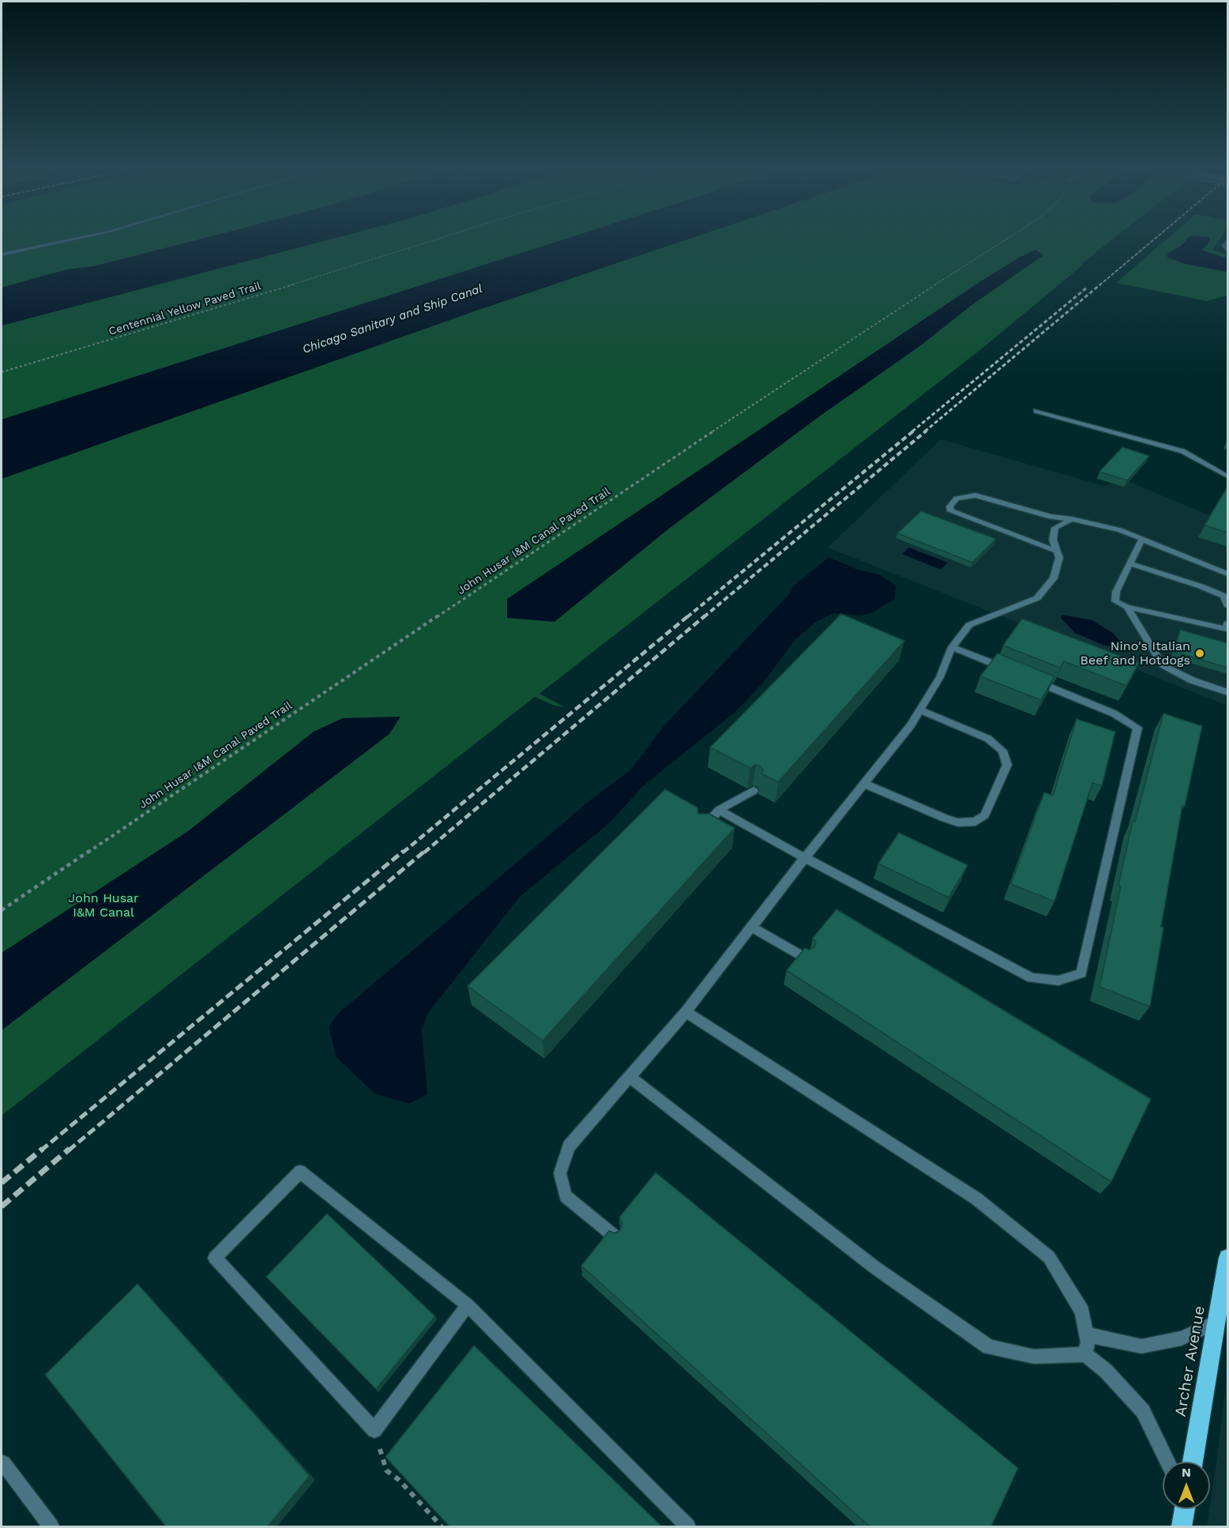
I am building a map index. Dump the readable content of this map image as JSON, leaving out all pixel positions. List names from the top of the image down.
{
  "streets": {
    "main road": ["Archer Avenue"],
    "path": ["Centennial Yellow Paved Trail", "John Husar I&M Canal Paved Trail"]
  },
  "water": ["Chicago Sanitary and Ship Canal"],
  "parks": ["John Husar I&M Canal"],
  "places": ["Nino's Italian Beef and Hotdogs"],
  "north": "top"
}
